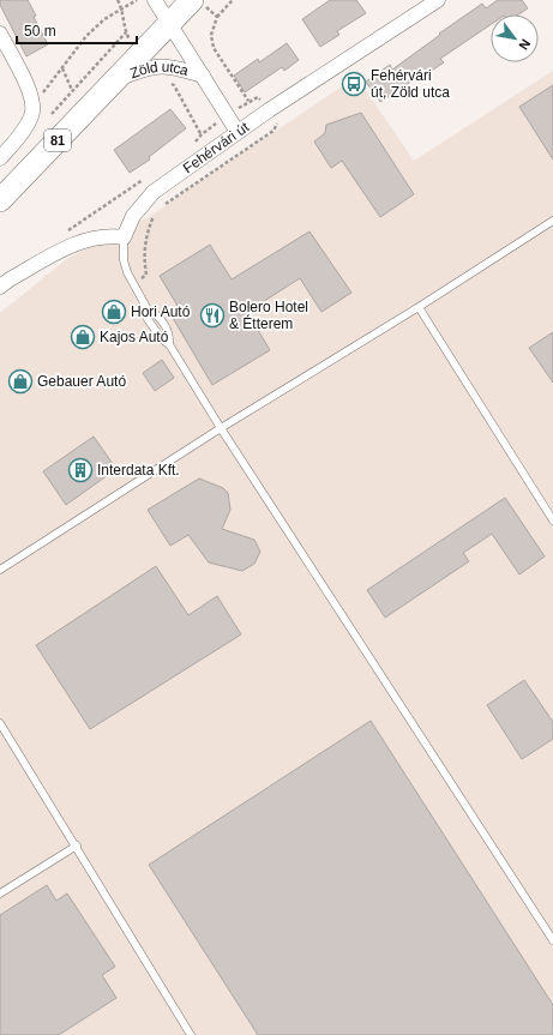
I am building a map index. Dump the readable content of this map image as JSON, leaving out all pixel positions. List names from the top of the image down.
{
  "streets": {
    "main road": ["81"],
    "street": ["Zöld utca", "Fehérvári út"]
  },
  "crossings": [
    ["Zöld utca", "81"],
    ["Zöld utca", "Fehérvári út"]
  ],
  "places": {
    "bus stop": ["Fehérvári út, Zöld utca"],
    "shop": ["Hori Autó", "Kajos Autó", "Gebauer Autó"],
    "restaurant": ["Bolero Hotel & Étterem"],
    "building": ["Interdata Kft."]
  },
  "scale_bar": "50 m",
  "north": "bottom right"
}
